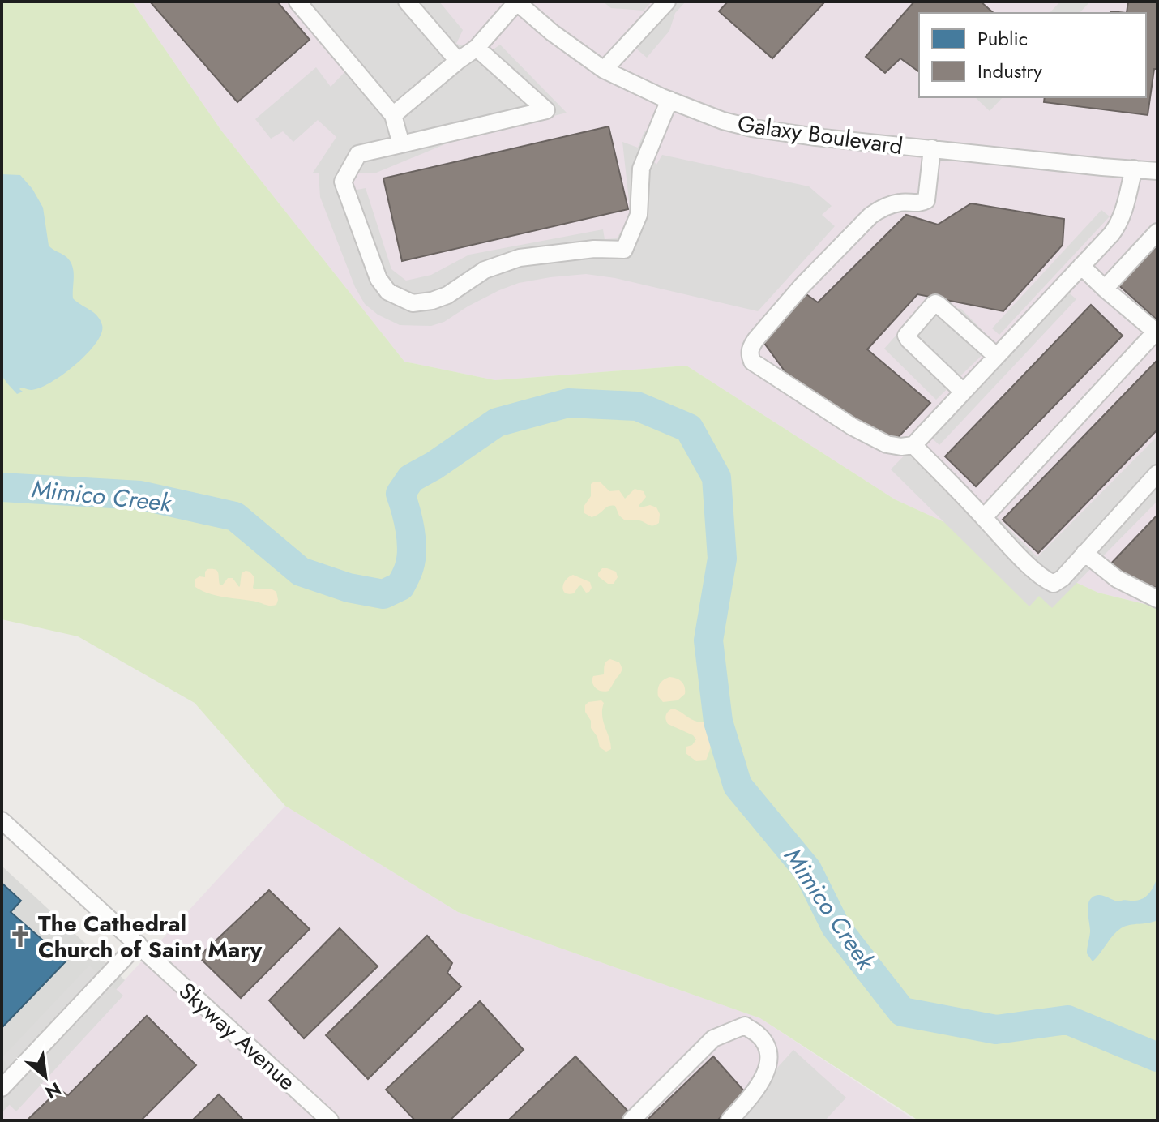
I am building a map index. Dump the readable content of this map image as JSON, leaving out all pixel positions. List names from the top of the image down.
{
  "streets": {
    "street": ["Galaxy Boulevard", "Skyway Avenue"]
  },
  "water": ["Mimico Creek"],
  "places": {
    "church": ["The Cathedral Church of Saint Mary"]
  },
  "legend": ["Public", "Industry"],
  "north": "bottom right"
}
